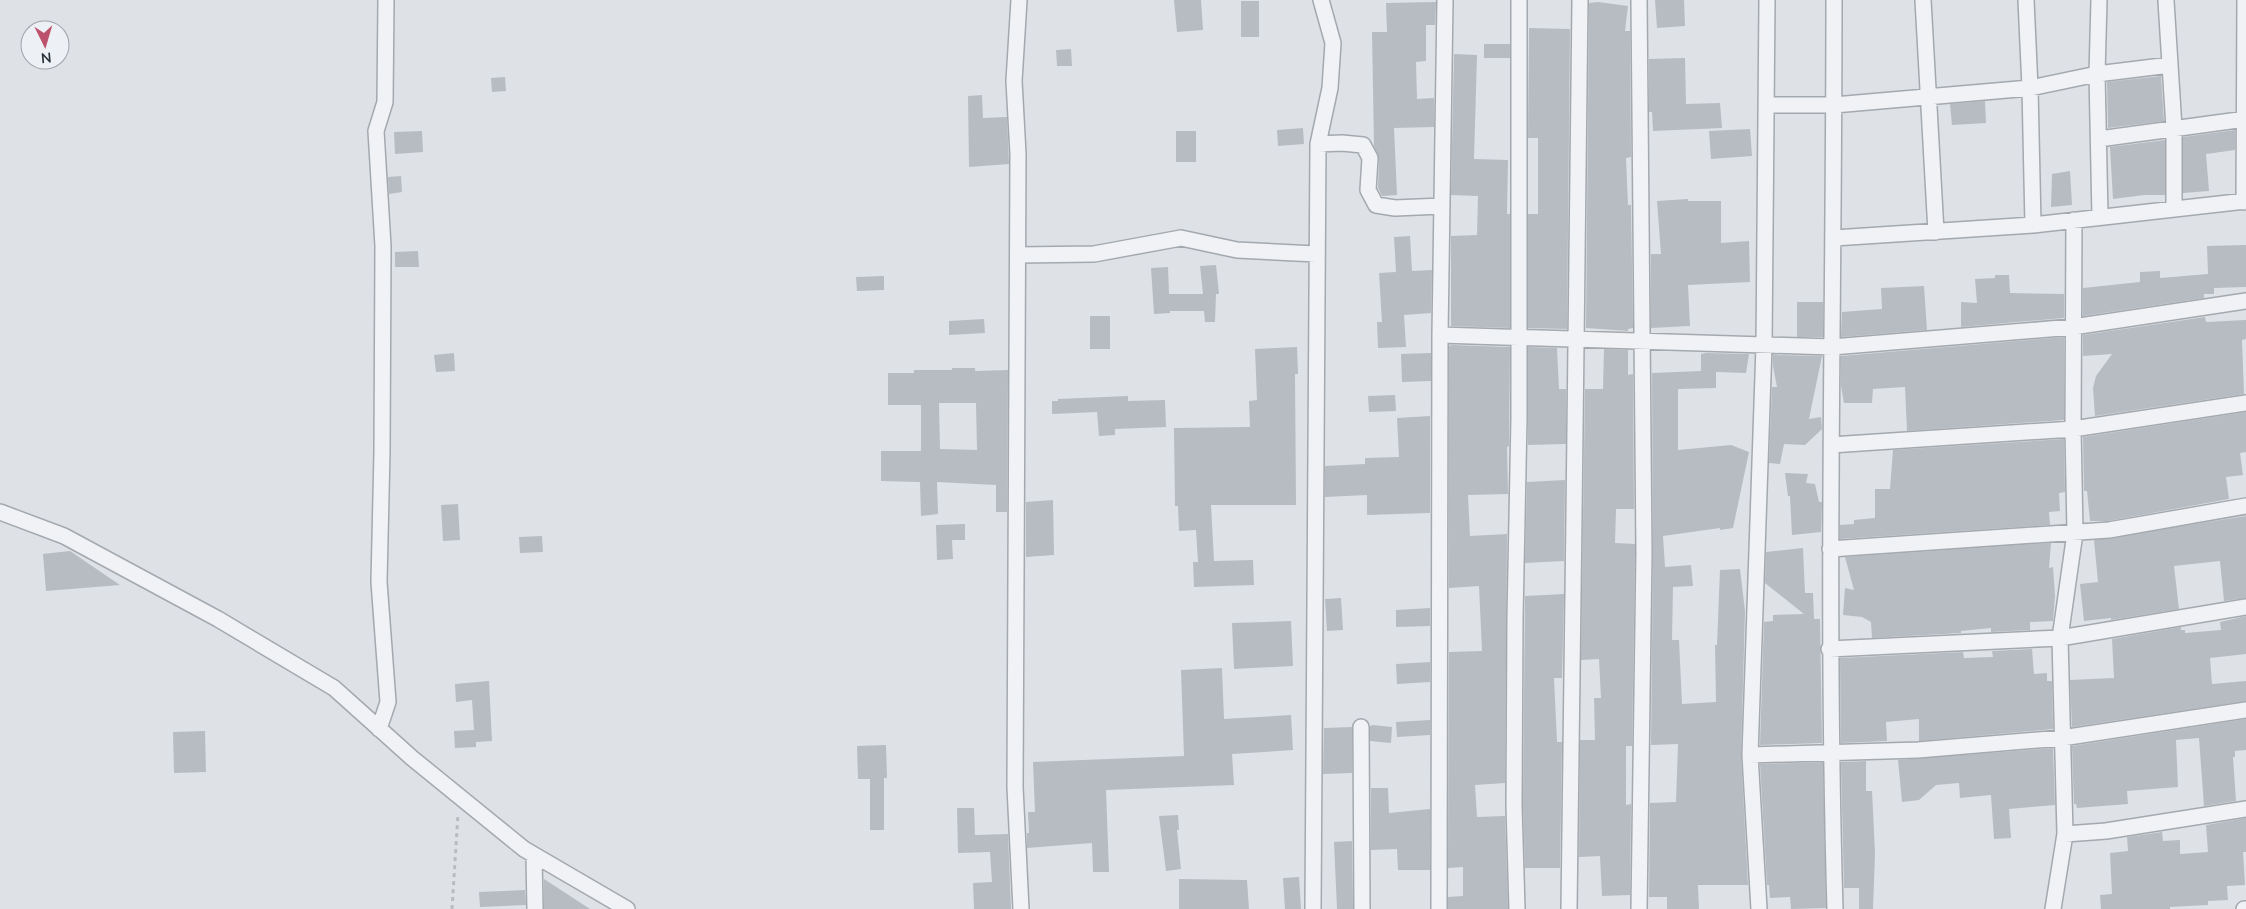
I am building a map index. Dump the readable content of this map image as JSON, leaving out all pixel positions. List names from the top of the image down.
{
  "north": "bottom"
}
